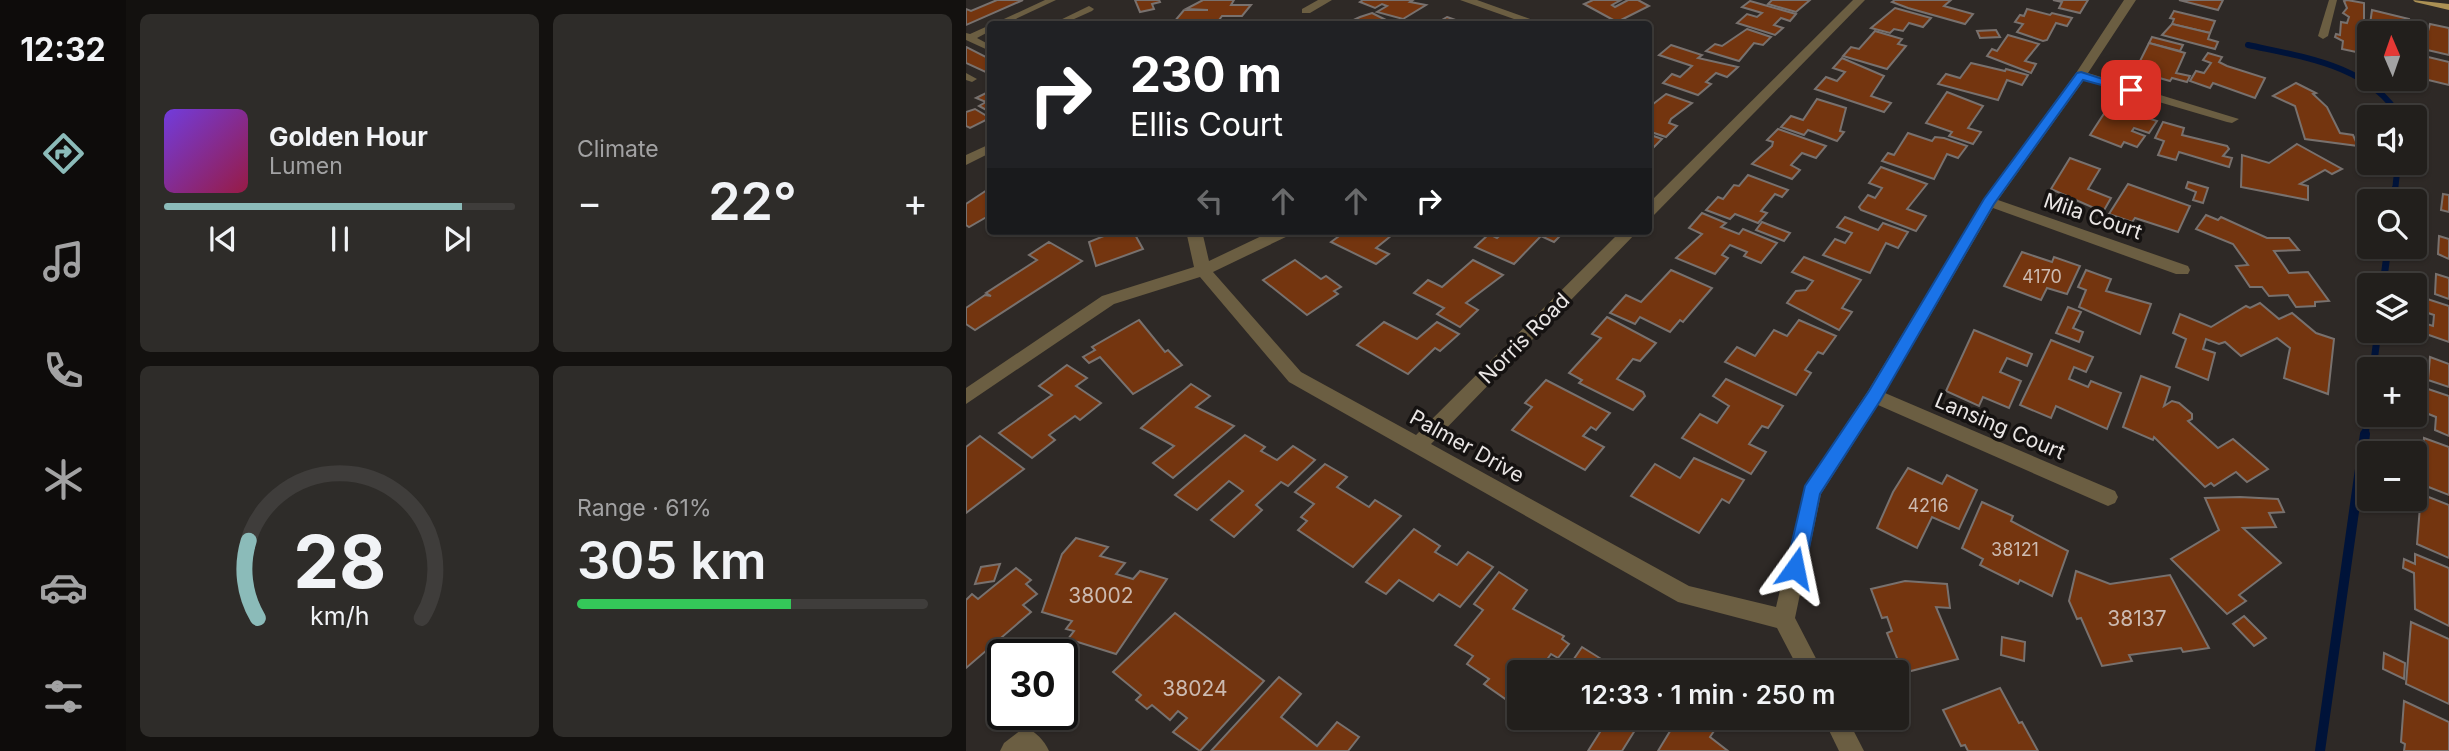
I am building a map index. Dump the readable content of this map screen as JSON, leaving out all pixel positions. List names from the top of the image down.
{
  "streets": {
    "street": [
      "Mila Court",
      "Norris Road",
      "Lansing Court",
      "Palmer Drive"
    ]
  },
  "crossings": [
    ["Norris Road", "Palmer Drive"]
  ],
  "house_numbers": [
    "4170",
    "4216",
    "38121",
    "38002",
    "38137",
    "38024"
  ],
  "north": "top",
  "page": {
    "tabs": "12:32",
    "tile": [
      "Climate",
      ["Range · 61%", "305 km"]
    ],
    "map_buttons": ["+", "−"],
    "turn": ["230 m", "Ellis Court"],
    "song": ["Golden Hour", "Lumen"],
    "heat": ["−", "22°", "+"],
    "limit": "30",
    "trip": "12:33 · 1 min · 250 m",
    "gauge": ["28", "km/h"]
  }
}
